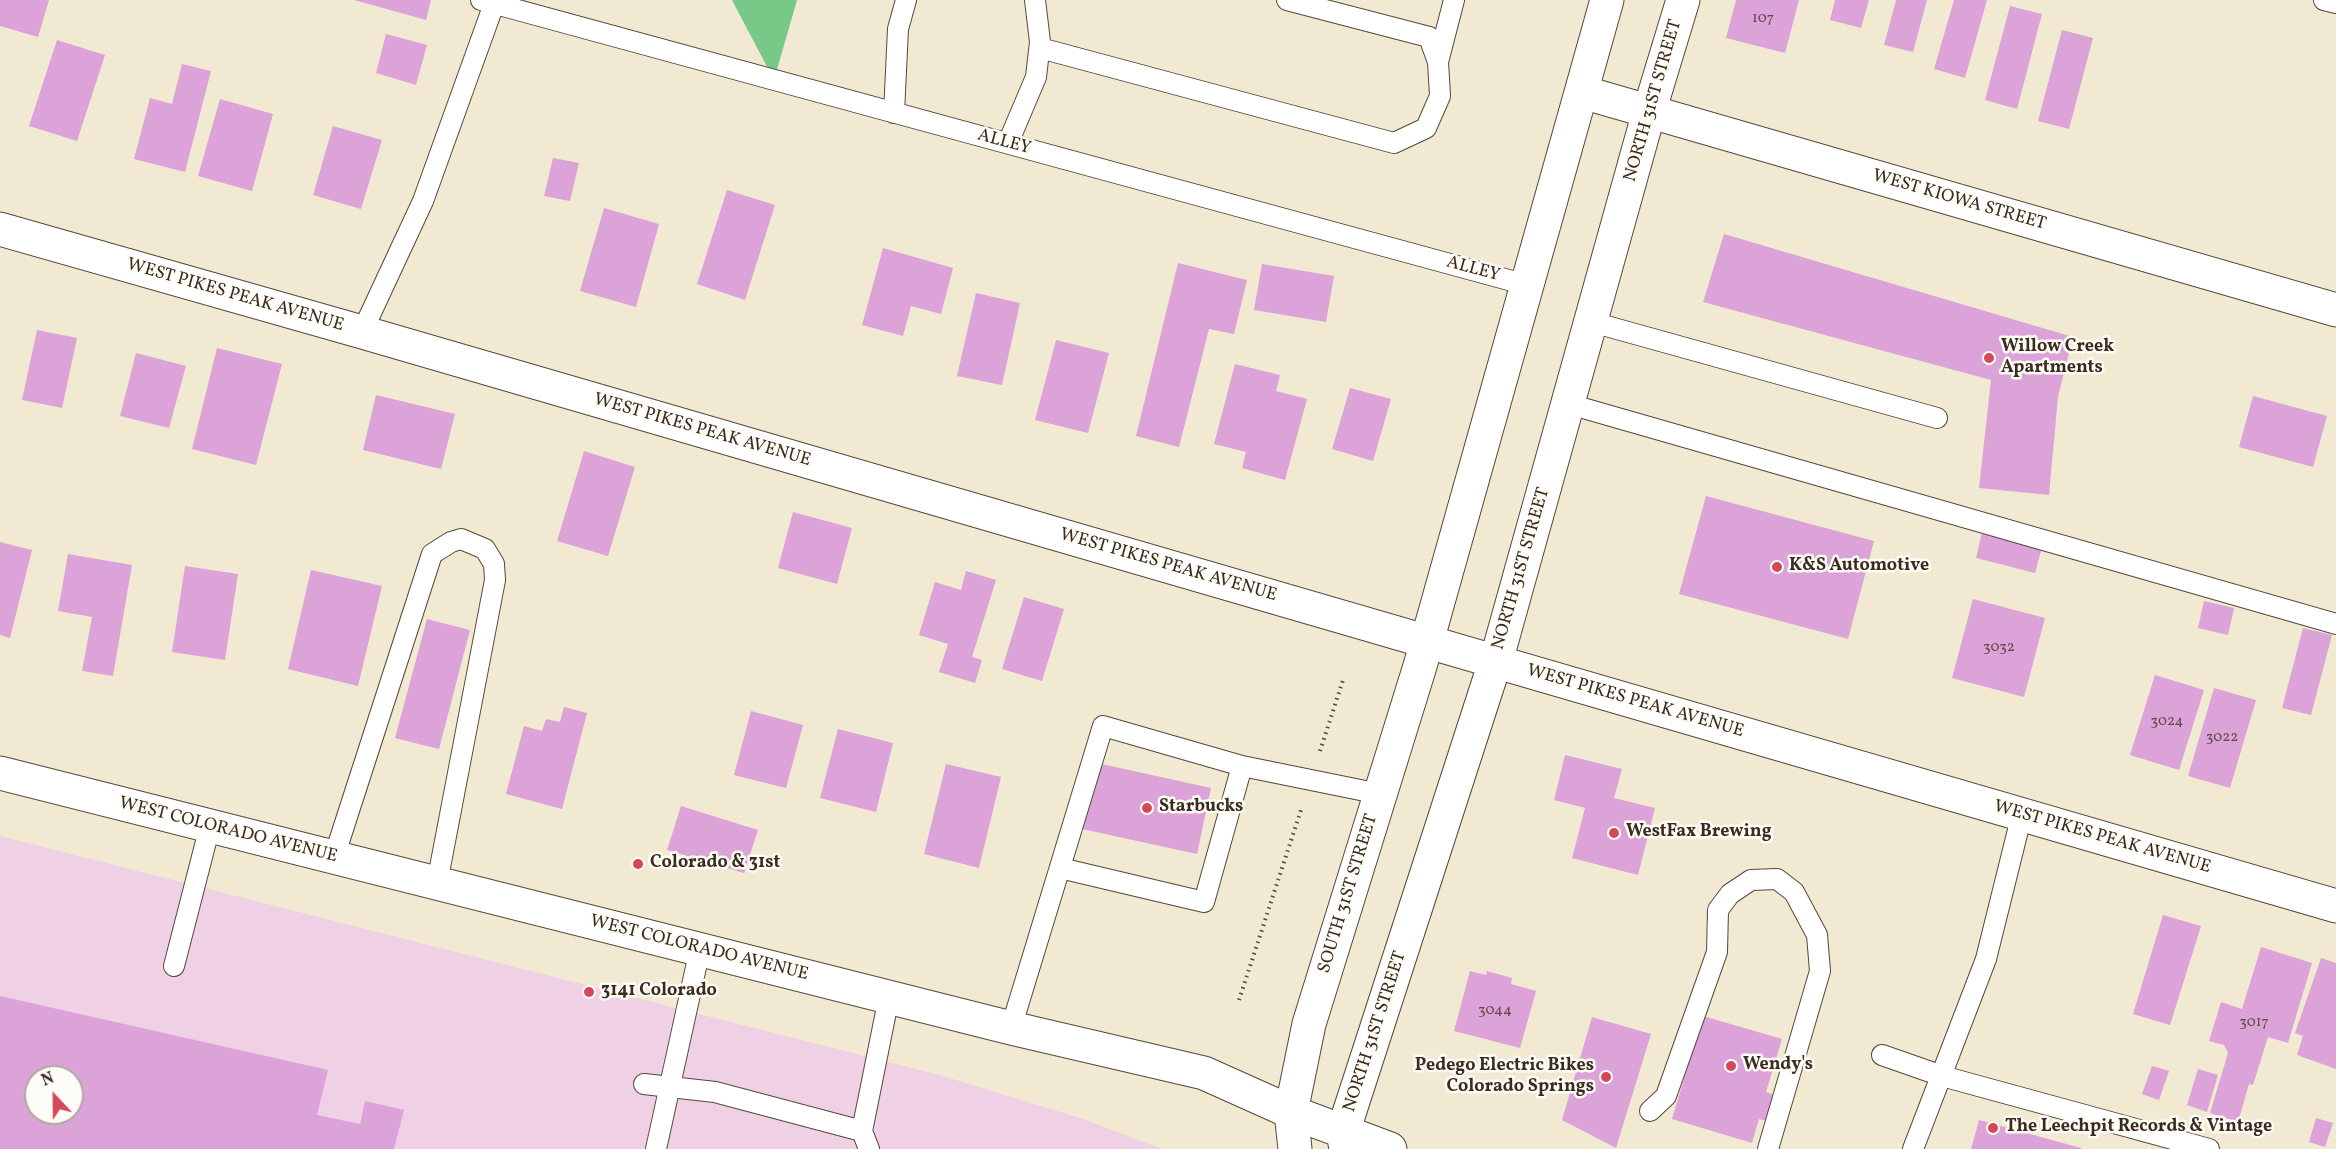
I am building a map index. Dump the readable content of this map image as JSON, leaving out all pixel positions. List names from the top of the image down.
{
  "streets": {
    "main road": [
      "NORTH 31ST STREET",
      "WEST KIOWA STREET",
      "WEST PIKES PEAK AVENUE",
      "WEST COLORADO AVENUE",
      "SOUTH 31ST STREET"
    ],
    "lane": ["ALLEY"]
  },
  "crossings": [
    ["NORTH 31ST STREET", "WEST KIOWA STREET"],
    ["NORTH 31ST STREET", "WEST PIKES PEAK AVENUE"],
    ["NORTH 31ST STREET", "WEST COLORADO AVENUE"],
    ["WEST PIKES PEAK AVENUE", "SOUTH 31ST STREET"],
    ["WEST COLORADO AVENUE", "SOUTH 31ST STREET"]
  ],
  "places": [
    "Willow Creek Apartments",
    "K&S Automotive",
    "Starbucks",
    "WestFax Brewing",
    "Colorado & 31st",
    "3141 Colorado",
    "Wendy's",
    "Pedego Electric Bikes Colorado Springs",
    "The Leechpit Records & Vintage"
  ],
  "house_numbers": [
    "107",
    "3032",
    "3024",
    "3022",
    "3044",
    "3017"
  ],
  "north": "top"
}
